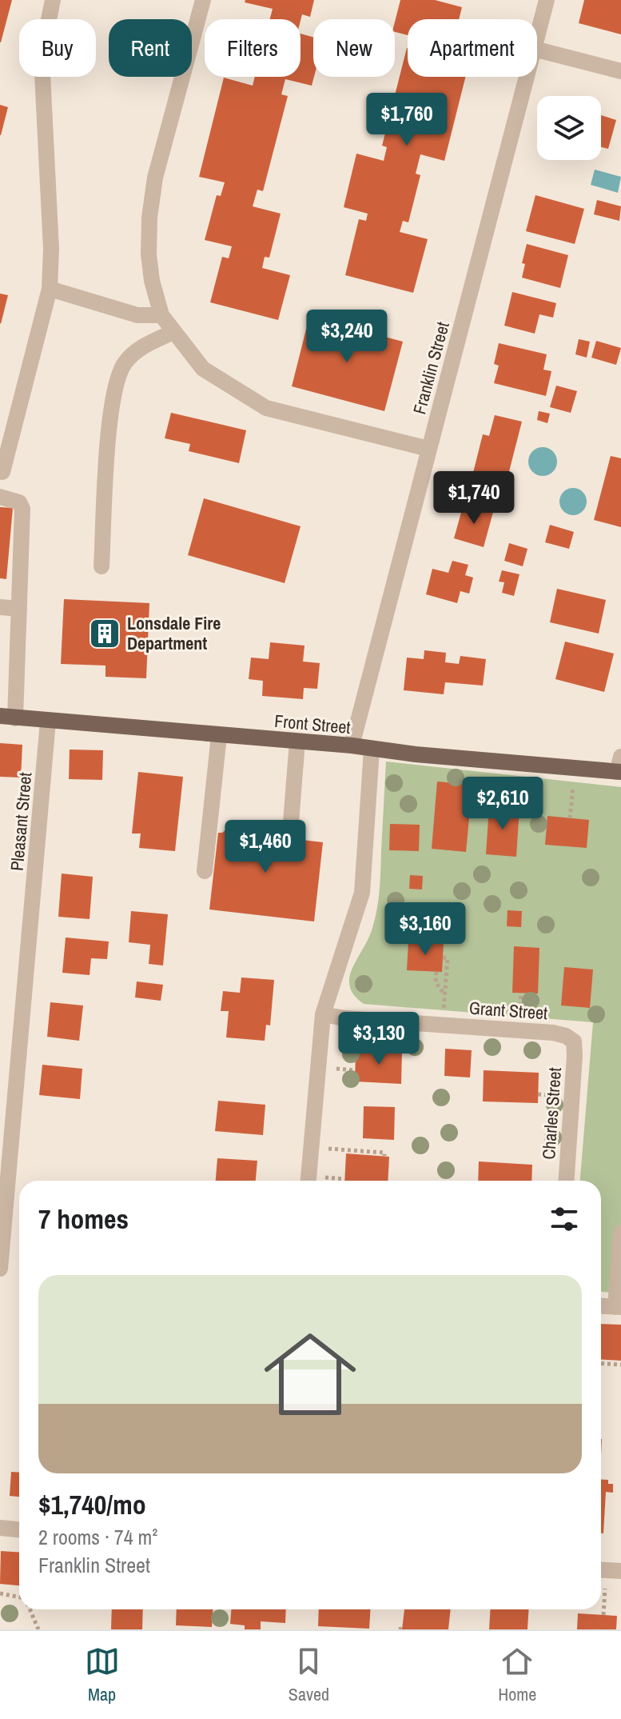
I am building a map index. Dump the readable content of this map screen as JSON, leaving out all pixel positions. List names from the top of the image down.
{
  "streets": {
    "main road": ["Front Street"],
    "street": [
      "Franklin Street",
      "Pleasant Street",
      "Grant Street",
      "Charles Street"
    ]
  },
  "crossings": [
    ["Franklin Street", "Front Street"],
    ["Front Street", "Pleasant Street"],
    ["Grant Street", "Charles Street"]
  ],
  "places": {
    "building": ["Lonsdale Fire Department"]
  },
  "page": {
    "chip": [
      "Buy",
      "Rent",
      "Filters",
      "New",
      "Apartment"
    ],
    "price": [
      "$1,760",
      "$3,240",
      "$1,740",
      "$2,610",
      "$1,460",
      "$3,160",
      "$3,130"
    ],
    "heading": "7 homes",
    "list": [
      {
        "name": "$1,740/mo",
        "note": "2 rooms · 74 m² · Franklin Street"
      }
    ],
    "tabs": ["Map", "Saved", "Home"]
  }
}
